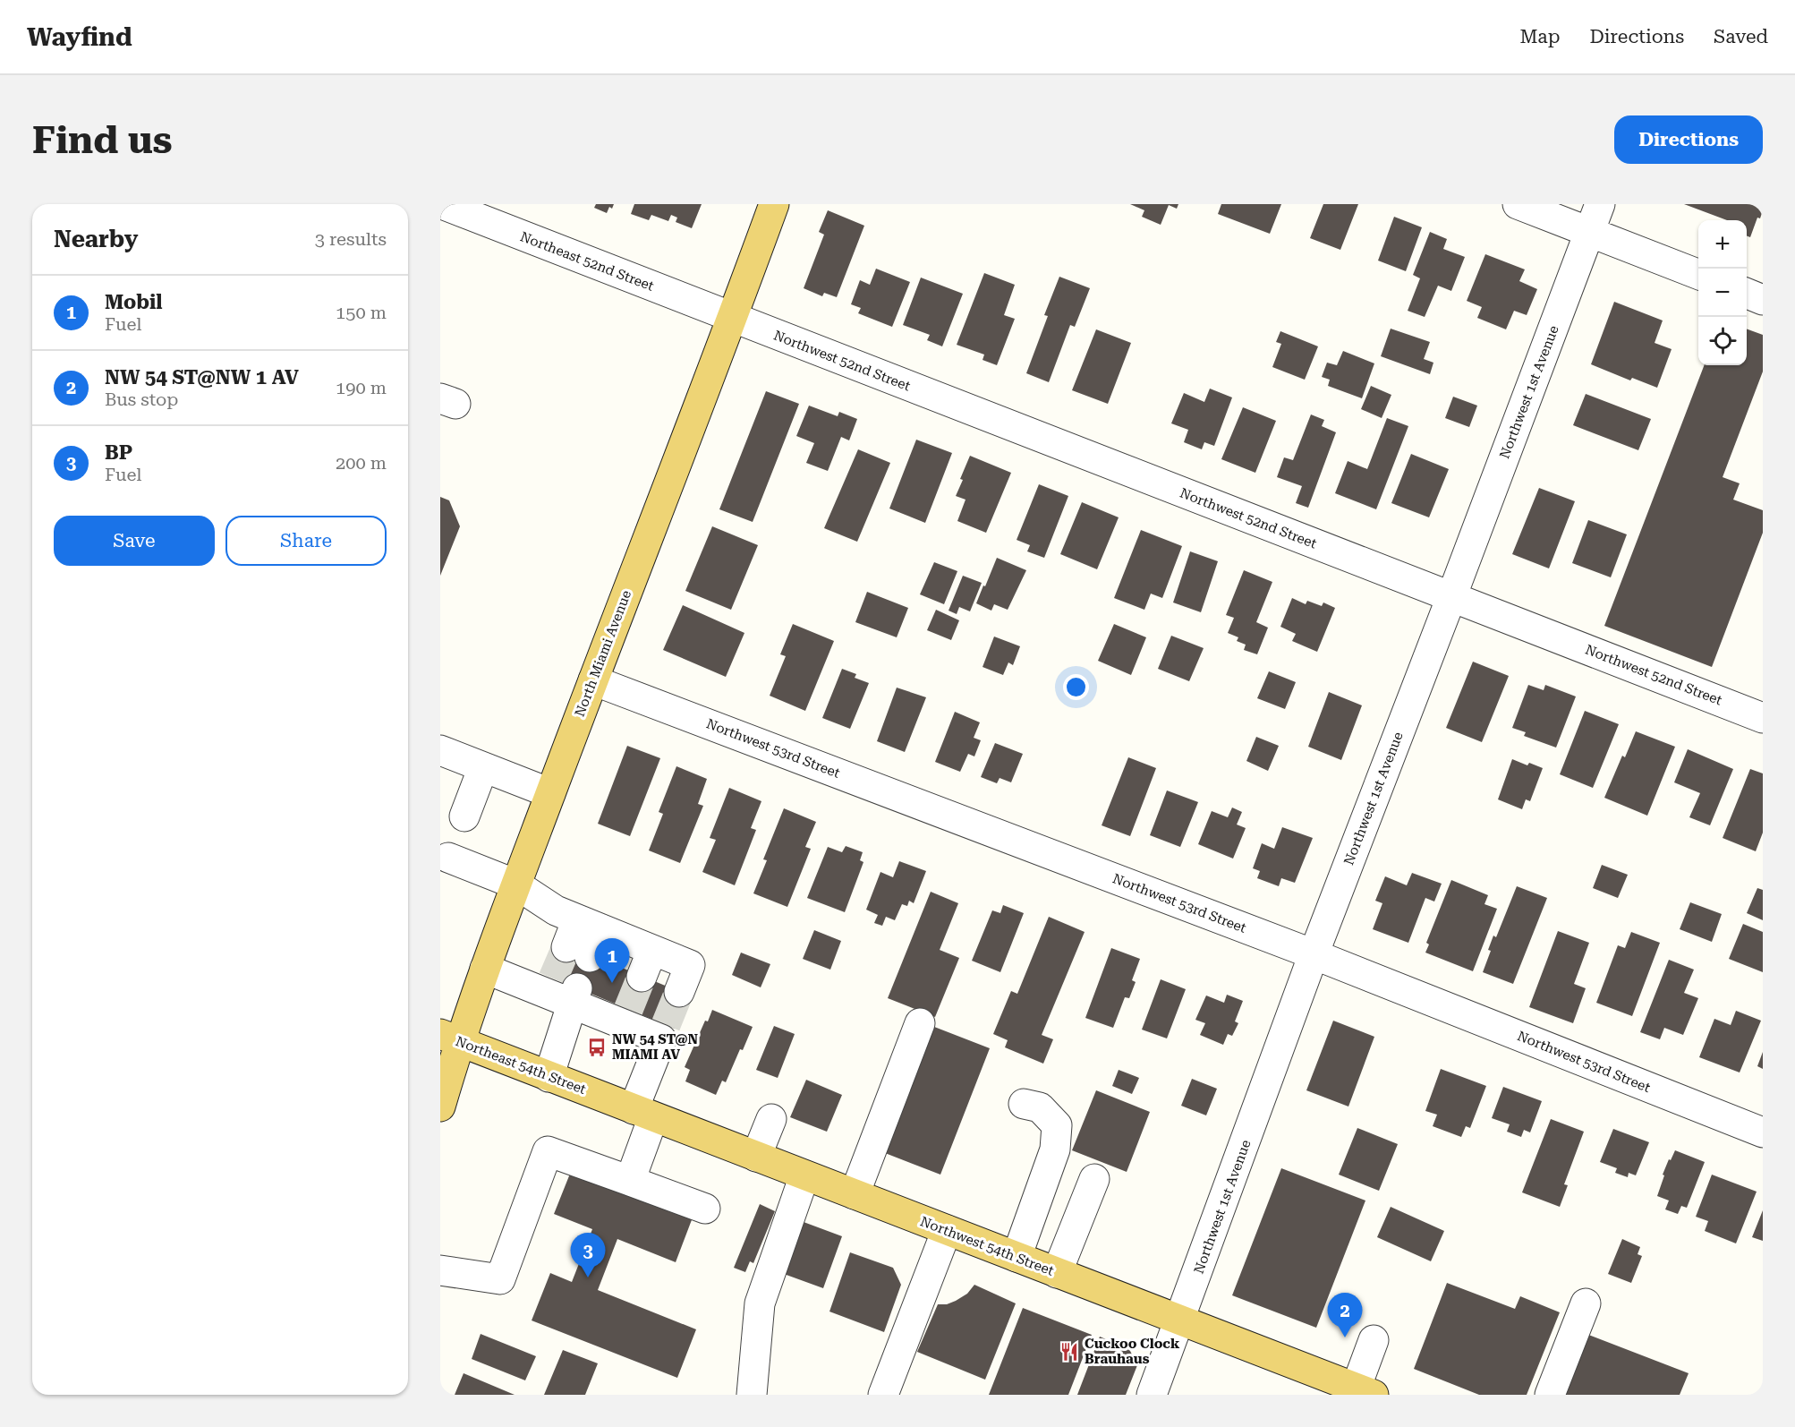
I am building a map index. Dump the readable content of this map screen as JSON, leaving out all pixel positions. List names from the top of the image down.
{
  "streets": {
    "main road": ["North Miami Avenue", "Northeast 54th Street", "Northwest 54th Street"],
    "street": [
      "Northeast 52nd Street",
      "Northwest 52nd Street",
      "Northwest 1st Avenue",
      "Northwest 53rd Street"
    ]
  },
  "crossings": [
    ["Northeast 52nd Street", "Northwest 52nd Street"],
    ["Northeast 52nd Street", "North Miami Avenue"],
    ["Northwest 52nd Street", "Northwest 1st Avenue"],
    ["Northwest 52nd Street", "North Miami Avenue"],
    ["Northwest 1st Avenue", "Northwest 53rd Street"],
    ["Northwest 1st Avenue", "Northwest 54th Street"],
    ["North Miami Avenue", "Northwest 53rd Street"],
    ["North Miami Avenue", "Northeast 54th Street"],
    ["Northeast 54th Street", "Northwest 54th Street"]
  ],
  "places": {
    "bus stop": ["NW 54 ST@N MIAMI AV"],
    "restaurant": ["Cuckoo Clock Brauhaus"]
  },
  "page": {
    "header": "Wayfind",
    "nav": ["Map", "Directions", "Saved"],
    "buttons": [
      "Directions",
      ["Save", "Share"]
    ],
    "title": "Find us",
    "heading": ["Nearby", "3 results"],
    "map_buttons": ["+", "−"],
    "list": [
      {
        "mark": "1",
        "name": "Mobil",
        "note": "Fuel",
        "value": "150 m"
      },
      {
        "mark": "2",
        "name": "NW 54 ST@NW 1 AV",
        "note": "Bus stop",
        "value": "190 m"
      },
      {
        "mark": "3",
        "name": "BP",
        "note": "Fuel",
        "value": "200 m"
      }
    ],
    "pins": ["1", "3", "2"]
  }
}
